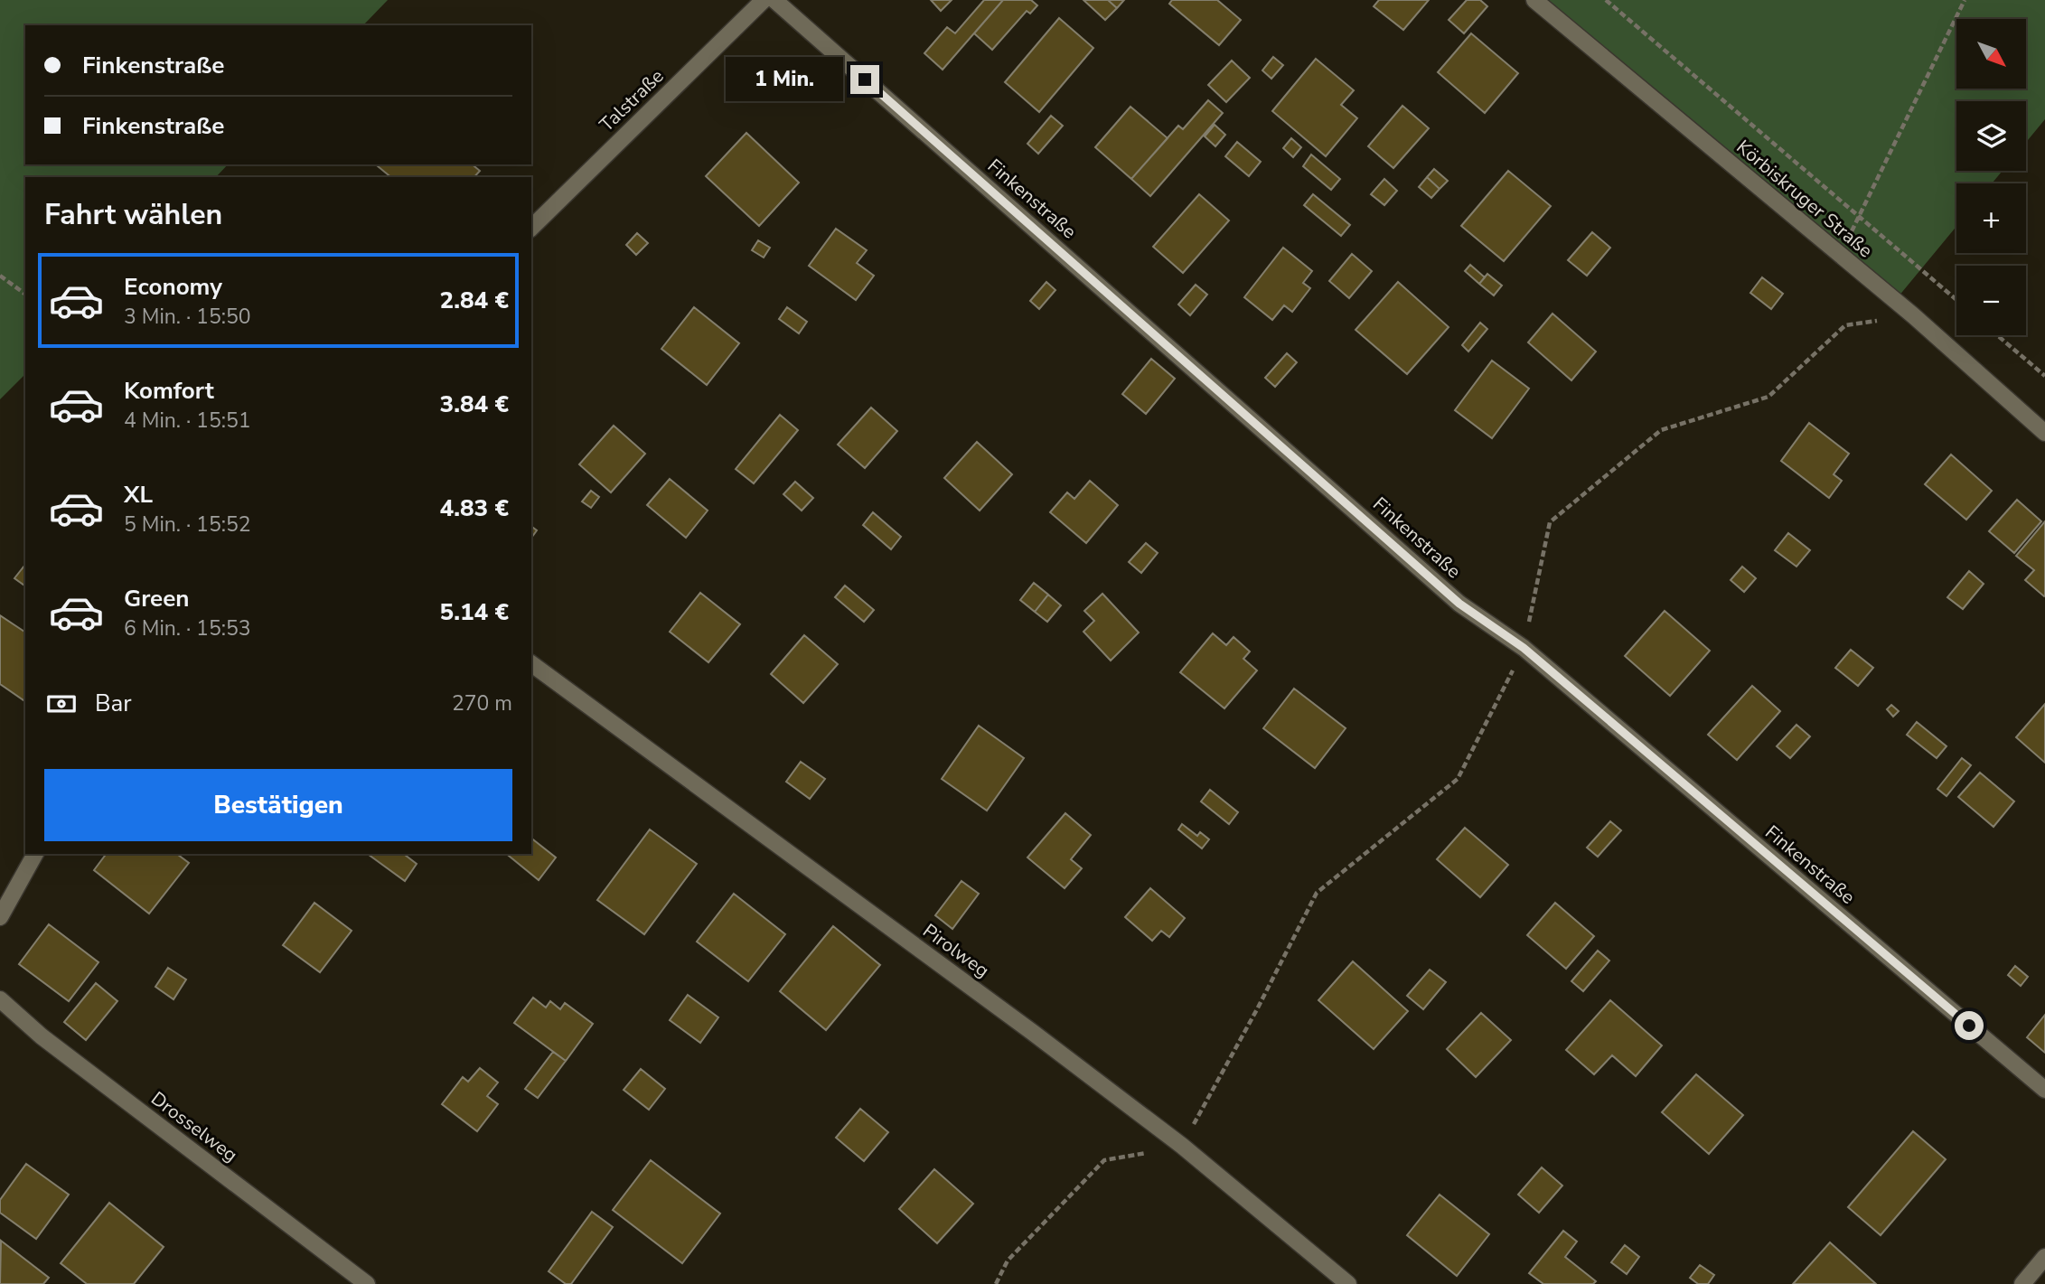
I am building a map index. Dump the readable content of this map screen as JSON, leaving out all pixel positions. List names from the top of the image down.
{
  "streets": {
    "street": [
      "Talstraße",
      "Finkenstraße",
      "Körbiskruger Straße",
      "Pirolweg",
      "Drosselweg"
    ]
  },
  "north": "bottom right",
  "page": {
    "map_buttons": ["+", "−"],
    "banner": ["Finkenstraße", "Finkenstraße"],
    "bubble": "1 Min.",
    "heading": "Fahrt wählen",
    "list": [
      {
        "name": "Economy",
        "note": "3 Min. · 15:50",
        "value": "2.84 €"
      },
      {
        "name": "Komfort",
        "note": "4 Min. · 15:51",
        "value": "3.84 €"
      },
      {
        "name": "XL",
        "note": "5 Min. · 15:52",
        "value": "4.83 €"
      },
      {
        "name": "Green",
        "note": "6 Min. · 15:53",
        "value": "5.14 €"
      }
    ],
    "pay": ["Bar", "270 m"],
    "buttons": "Bestätigen"
  }
}
